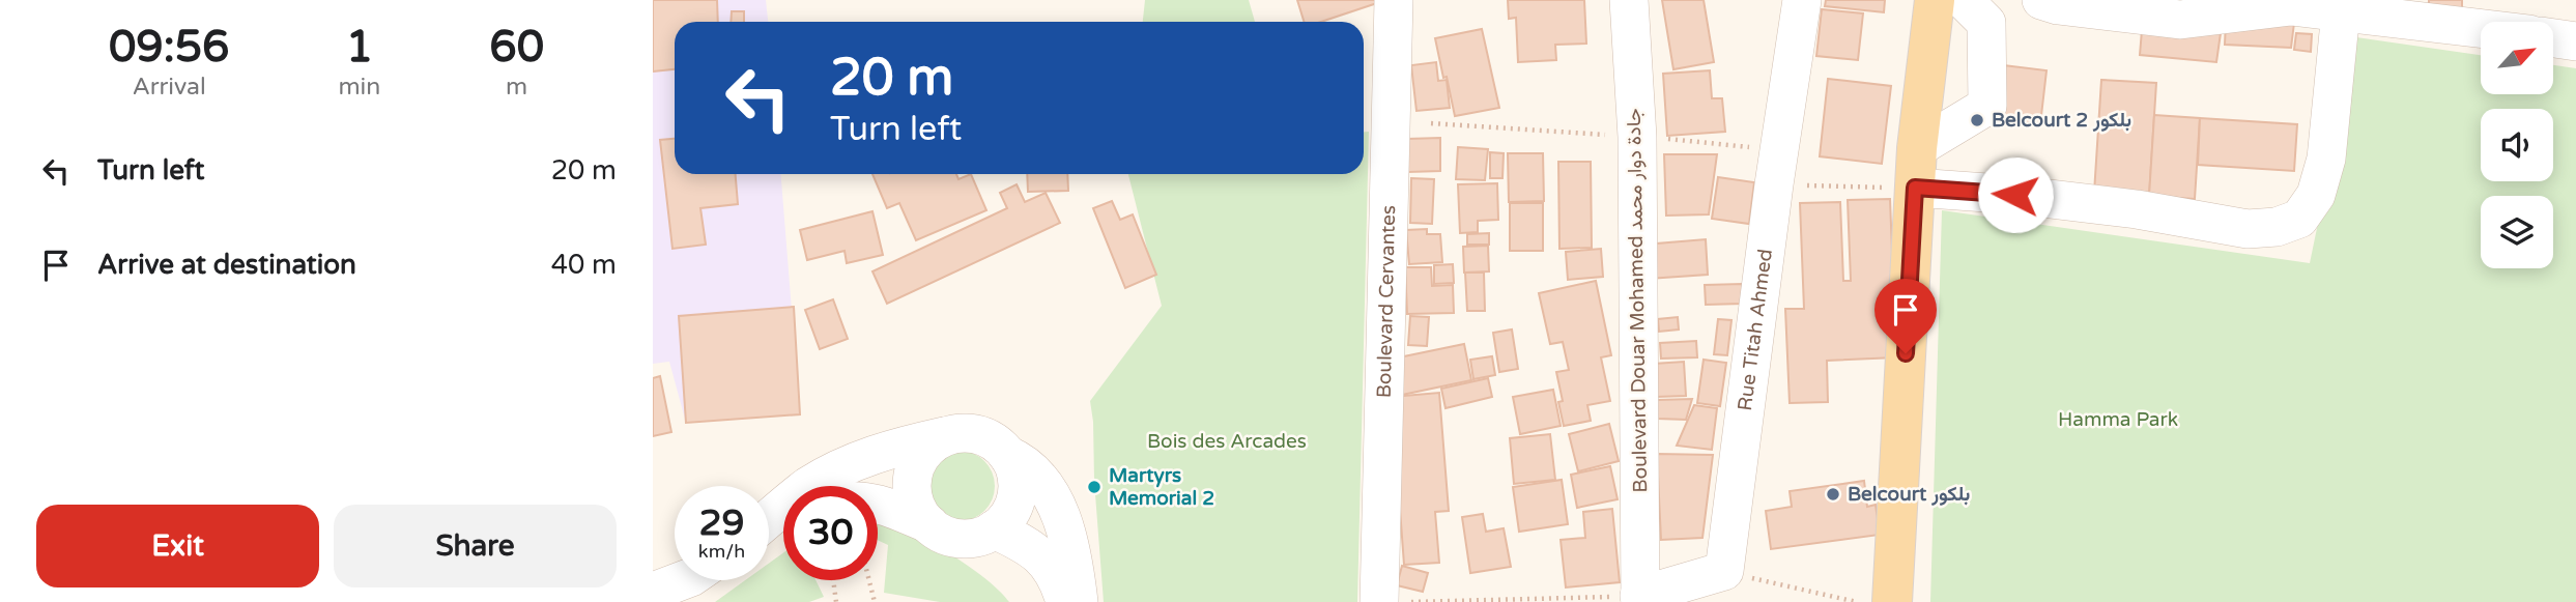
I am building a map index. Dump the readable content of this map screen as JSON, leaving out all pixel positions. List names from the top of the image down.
{
  "streets": {
    "street": ["Boulevard Douar Mohamed جادة دوار محمد", "Boulevard Cervantes", "Rue Titah Ahmed"]
  },
  "parks": ["Hamma Park", "Bois des Arcades"],
  "places": ["Belcourt 2 بلكور", "Martyrs Memorial 2", "Belcourt بلكور"],
  "north": "top right",
  "page": {
    "eta": [
      "09:56",
      "Arrival",
      "1",
      "min",
      "60",
      "m"
    ],
    "turn": ["20 m", "Turn left"],
    "list": [
      {
        "name": "Turn left",
        "value": "20 m"
      },
      {
        "name": "Arrive at destination",
        "value": "40 m"
      }
    ],
    "speed": "29 km/h",
    "limit": "30",
    "buttons": ["Exit", "Share"]
  }
}
